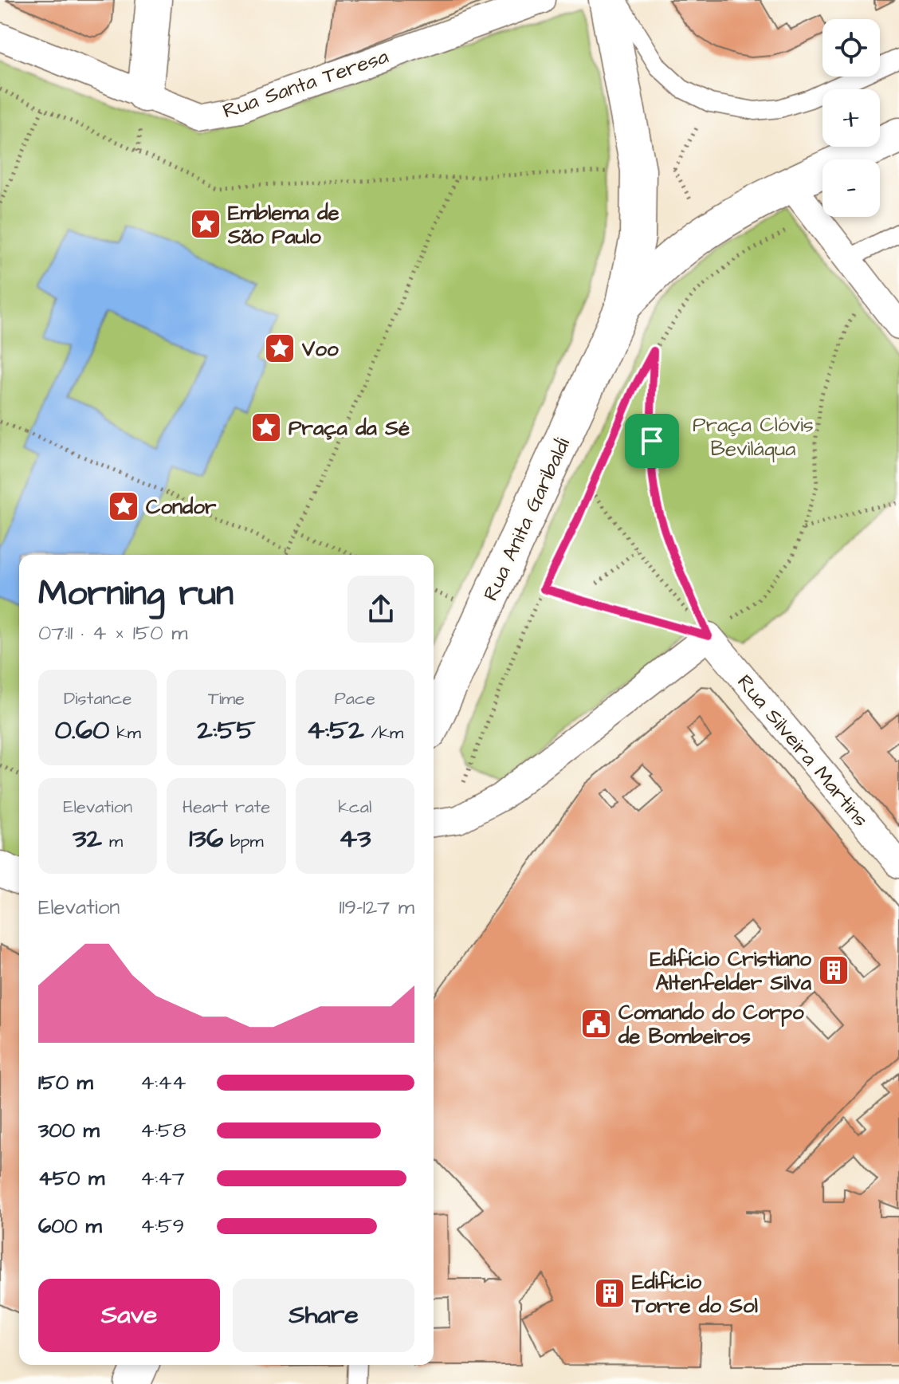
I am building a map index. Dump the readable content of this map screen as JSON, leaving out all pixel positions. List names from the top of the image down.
{
  "streets": {
    "main road": ["Rua Anita Garibaldi"],
    "street": ["Rua Santa Teresa", "Rua Silveira Martins"]
  },
  "parks": ["Praça Clóvis Beviláqua"],
  "places": {
    "place": [
      "Emblema de São Paulo",
      "Voo",
      "Praça da Sé",
      "Condor"
    ],
    "building": ["Edifício Cristiano Altenfelder Silva", "Edifício Torre do Sol"],
    "public building": ["Comando do Corpo de Bombeiros"]
  },
  "page": {
    "map_buttons": ["+", "−"],
    "heading": ["Morning run", "07:11 · 4 × 150 m"],
    "stats": [
      ["Distance", "0.60 km"],
      ["Time", "2:55"],
      ["Pace", "4:52 /km"],
      ["Elevation", "32 m"],
      ["Heart rate", "136 bpm"],
      ["kcal", "43"]
    ],
    "chart": ["Elevation", "119–127 m"],
    "list": [
      {
        "name": "150 m",
        "note": "4:44"
      },
      {
        "name": "300 m",
        "note": "4:58"
      },
      {
        "name": "450 m",
        "note": "4:47"
      },
      {
        "name": "600 m",
        "note": "4:59"
      }
    ],
    "buttons": ["Save", "Share"]
  }
}
